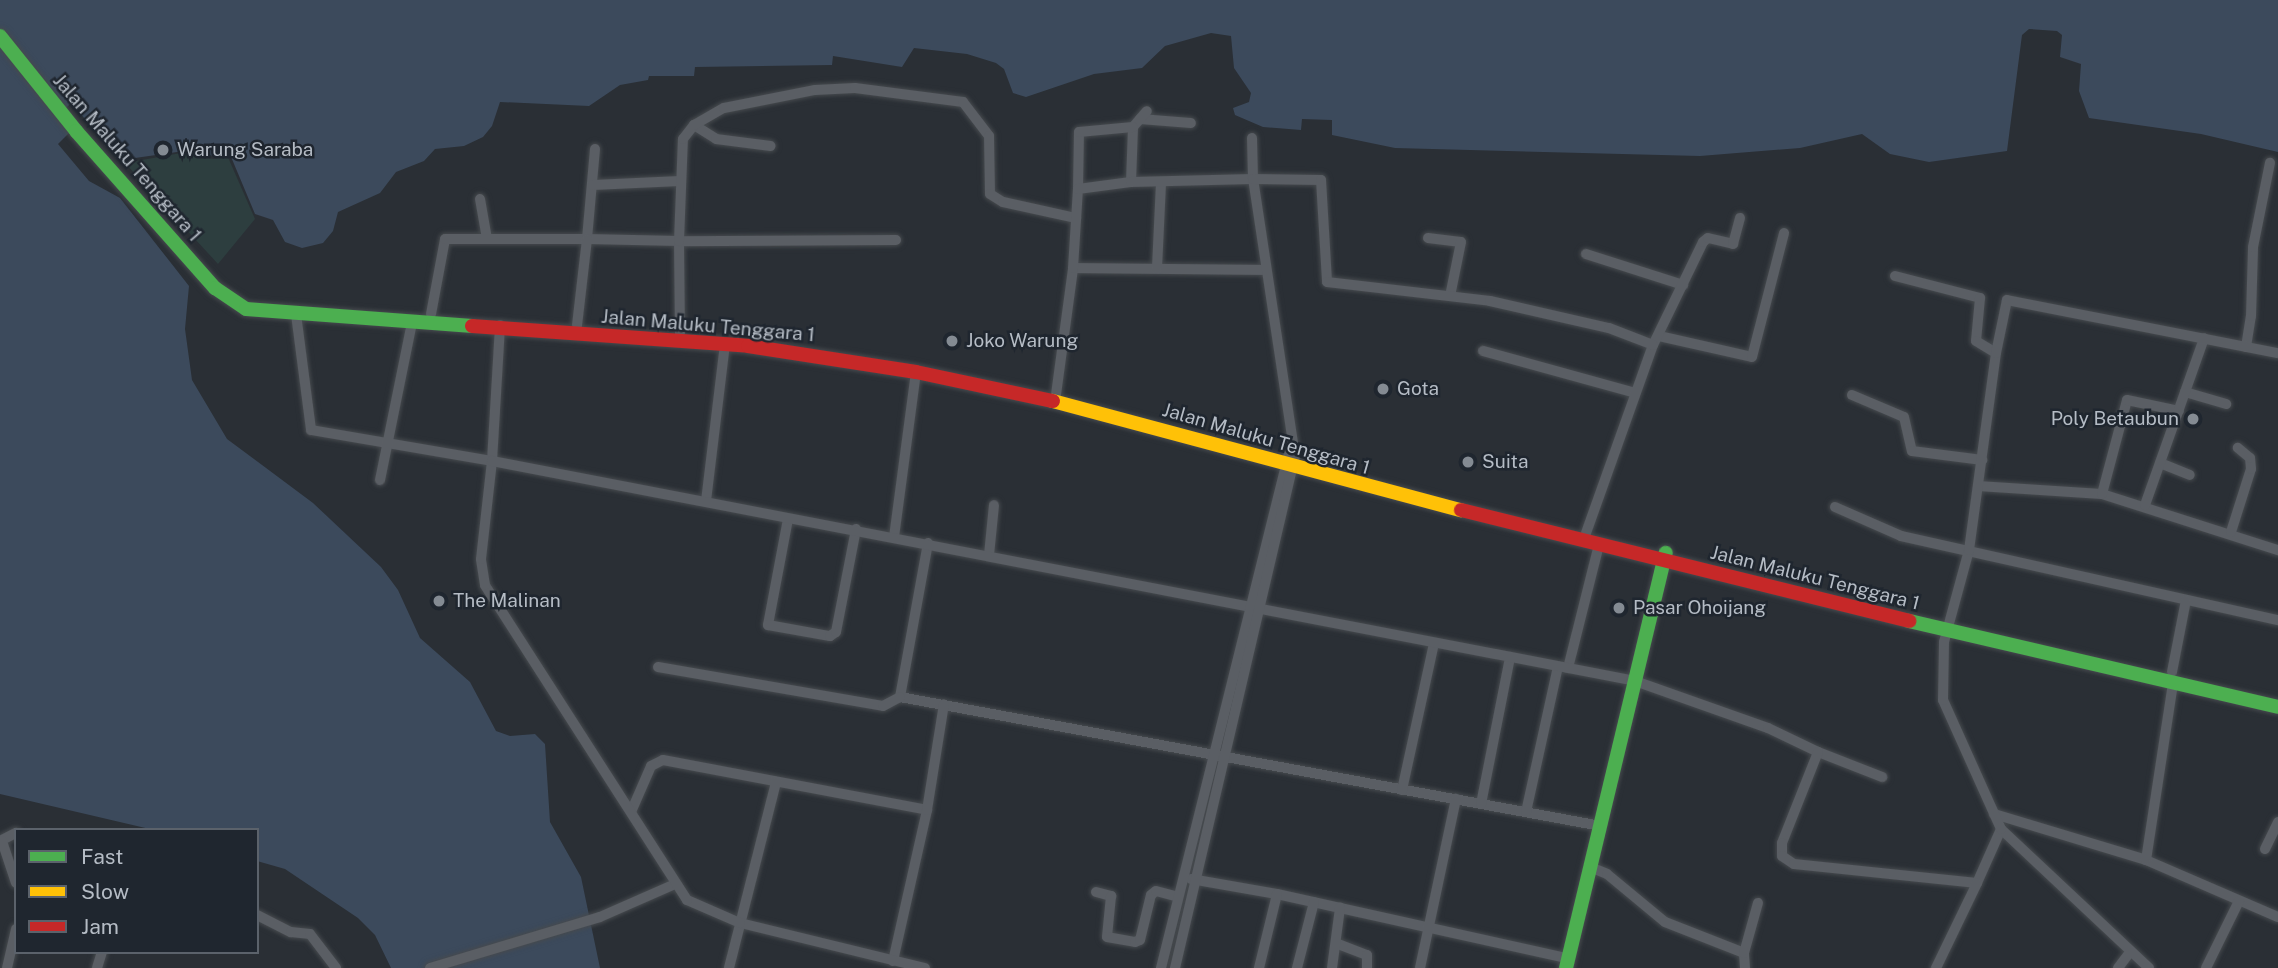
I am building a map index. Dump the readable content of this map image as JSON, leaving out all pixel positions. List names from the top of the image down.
{
  "streets": {
    "main road": ["Jalan Maluku Tenggara 1"]
  },
  "places": [
    "Warung Saraba",
    "Joko Warung",
    "Gota",
    "Poly Betaubun",
    "Suita",
    "The Malinan",
    "Pasar Ohoijang"
  ],
  "legend": ["Fast", "Slow", "Jam"]
}
